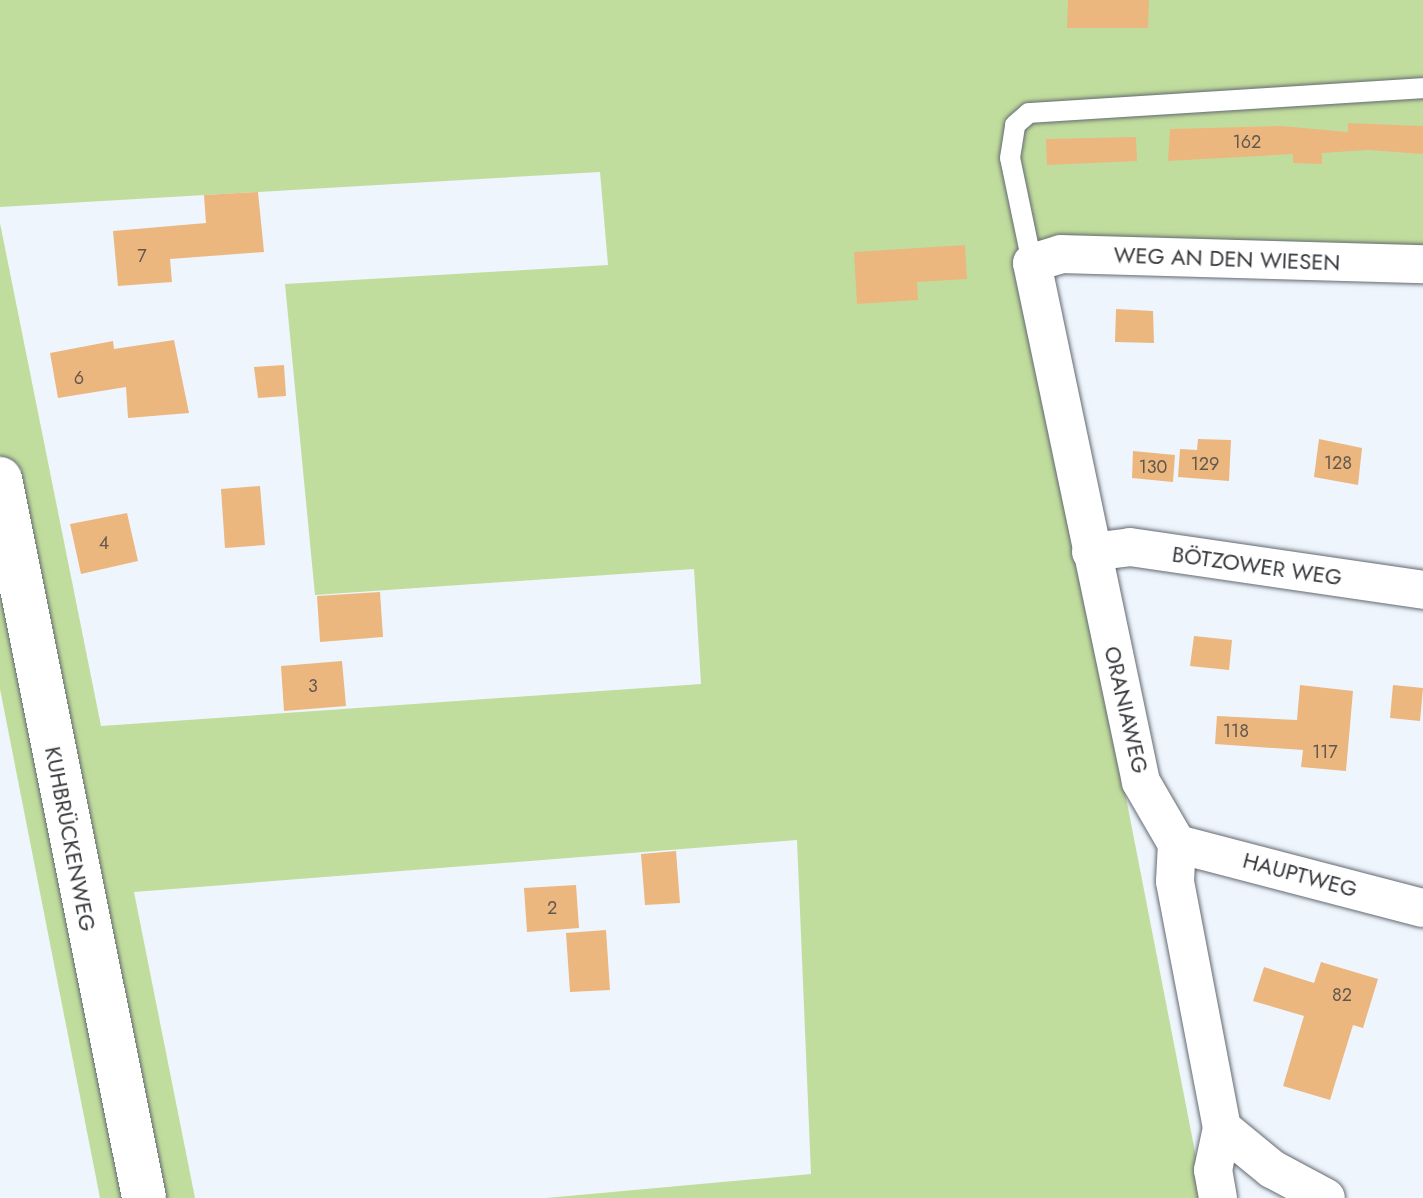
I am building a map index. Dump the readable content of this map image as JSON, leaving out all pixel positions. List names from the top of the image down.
{
  "streets": {
    "street": [
      "WEG AN DEN WIESEN",
      "BÖTZOWER WEG",
      "ORANIAWEG",
      "KUHBRÜCKENWEG",
      "HAUPTWEG"
    ]
  },
  "crossings": [
    ["WEG AN DEN WIESEN", "ORANIAWEG"],
    ["BÖTZOWER WEG", "ORANIAWEG"],
    ["ORANIAWEG", "HAUPTWEG"]
  ],
  "house_numbers": [
    "162",
    "7",
    "6",
    "128",
    "129",
    "130",
    "4",
    "3",
    "118",
    "117",
    "2",
    "82"
  ]
}
